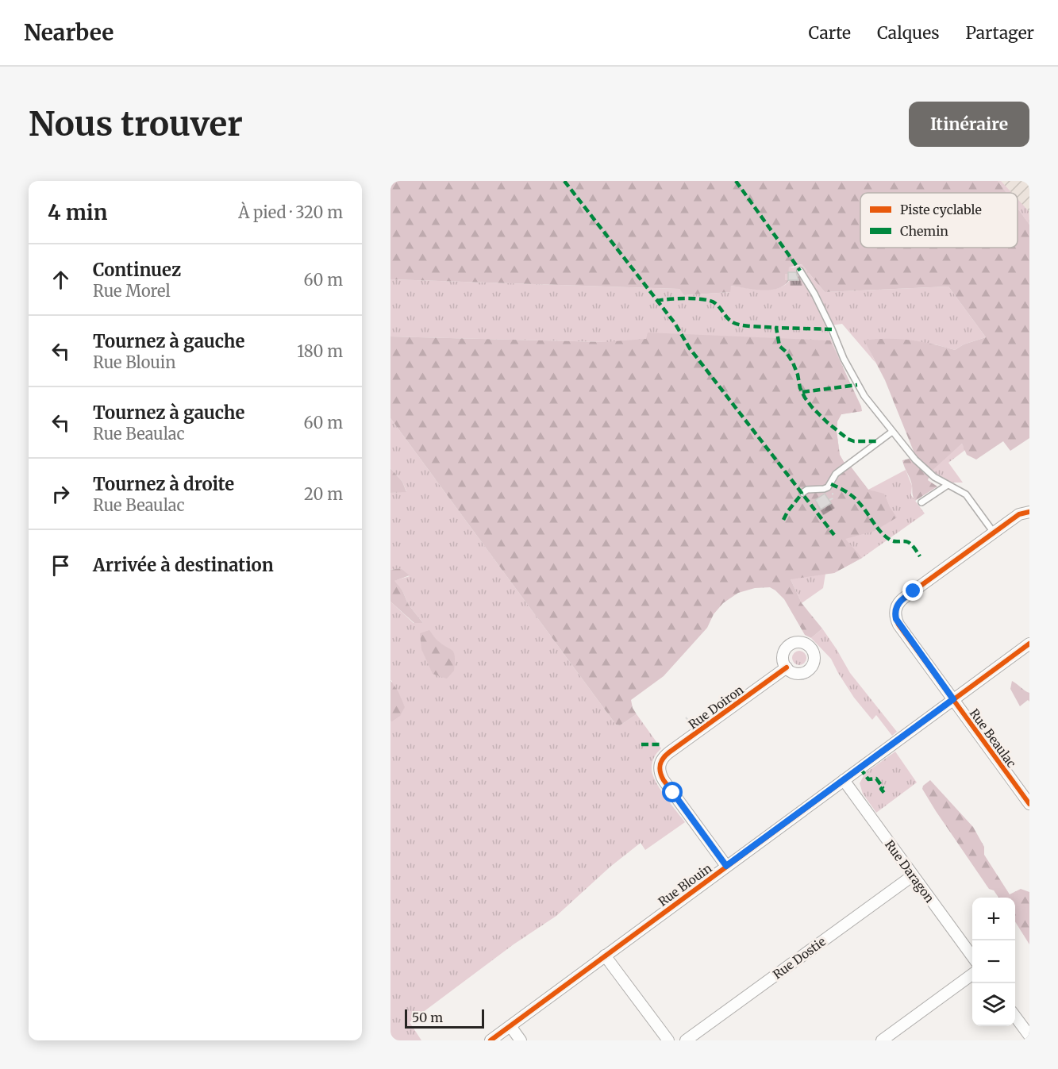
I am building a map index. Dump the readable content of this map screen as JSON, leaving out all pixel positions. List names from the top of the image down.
{
  "streets": {
    "street": [
      "Rue Doiron",
      "Rue Beaulac",
      "Rue Daragon",
      "Rue Blouin",
      "Rue Dostie"
    ]
  },
  "crossings": [
    ["Rue Doiron", "Rue Blouin"],
    ["Rue Beaulac", "Rue Blouin"],
    ["Rue Daragon", "Rue Blouin"],
    ["Rue Daragon", "Rue Dostie"]
  ],
  "legend": ["Piste cyclable", "Chemin"],
  "scale_bar": "50 m",
  "page": {
    "header": "Nearbee",
    "nav": ["Carte", "Calques", "Partager"],
    "buttons": "Itinéraire",
    "title": "Nous trouver",
    "heading": ["4 min", "À pied · 320 m"],
    "list": [
      ["Continuez", "Rue Morel", "60 m"],
      ["Tournez à gauche", "Rue Blouin", "180 m"],
      ["Tournez à gauche", "Rue Beaulac", "60 m"],
      ["Tournez à droite", "Rue Beaulac", "20 m"],
      "Arrivée à destination"
    ],
    "map_buttons": ["+", "−"],
    "scale": "50 m"
  }
}
